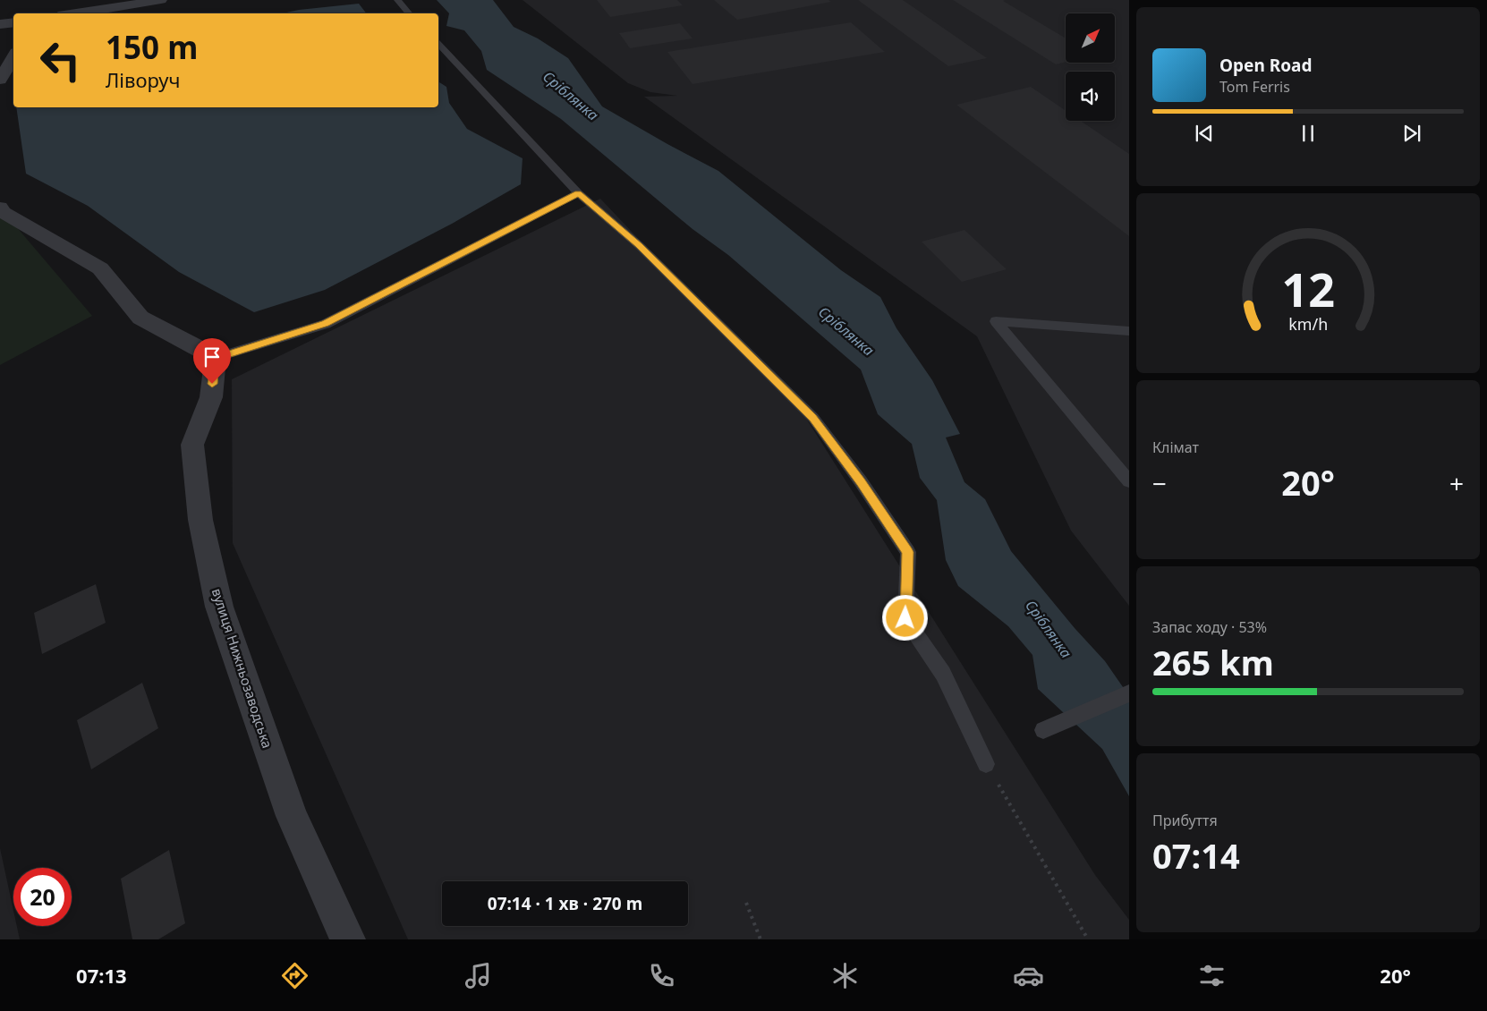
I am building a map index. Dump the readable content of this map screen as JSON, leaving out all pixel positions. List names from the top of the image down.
{
  "streets": {
    "street": ["вулиця Нижньозаводська"]
  },
  "water": ["Сріблянка"],
  "north": "top right",
  "page": {
    "turn": ["150 m", "Ліворуч"],
    "song": ["Open Road", "Tom Ferris"],
    "tile": [
      "Клімат",
      ["Запас ходу · 53%", "265 km"],
      ["Прибуття", "07:14"]
    ],
    "heat": ["−", "20°", "+"],
    "limit": "20",
    "trip": "07:14 · 1 хв · 270 m",
    "tabs": ["07:13", "20°"],
    "gauge": ["12", "km/h"]
  }
}
